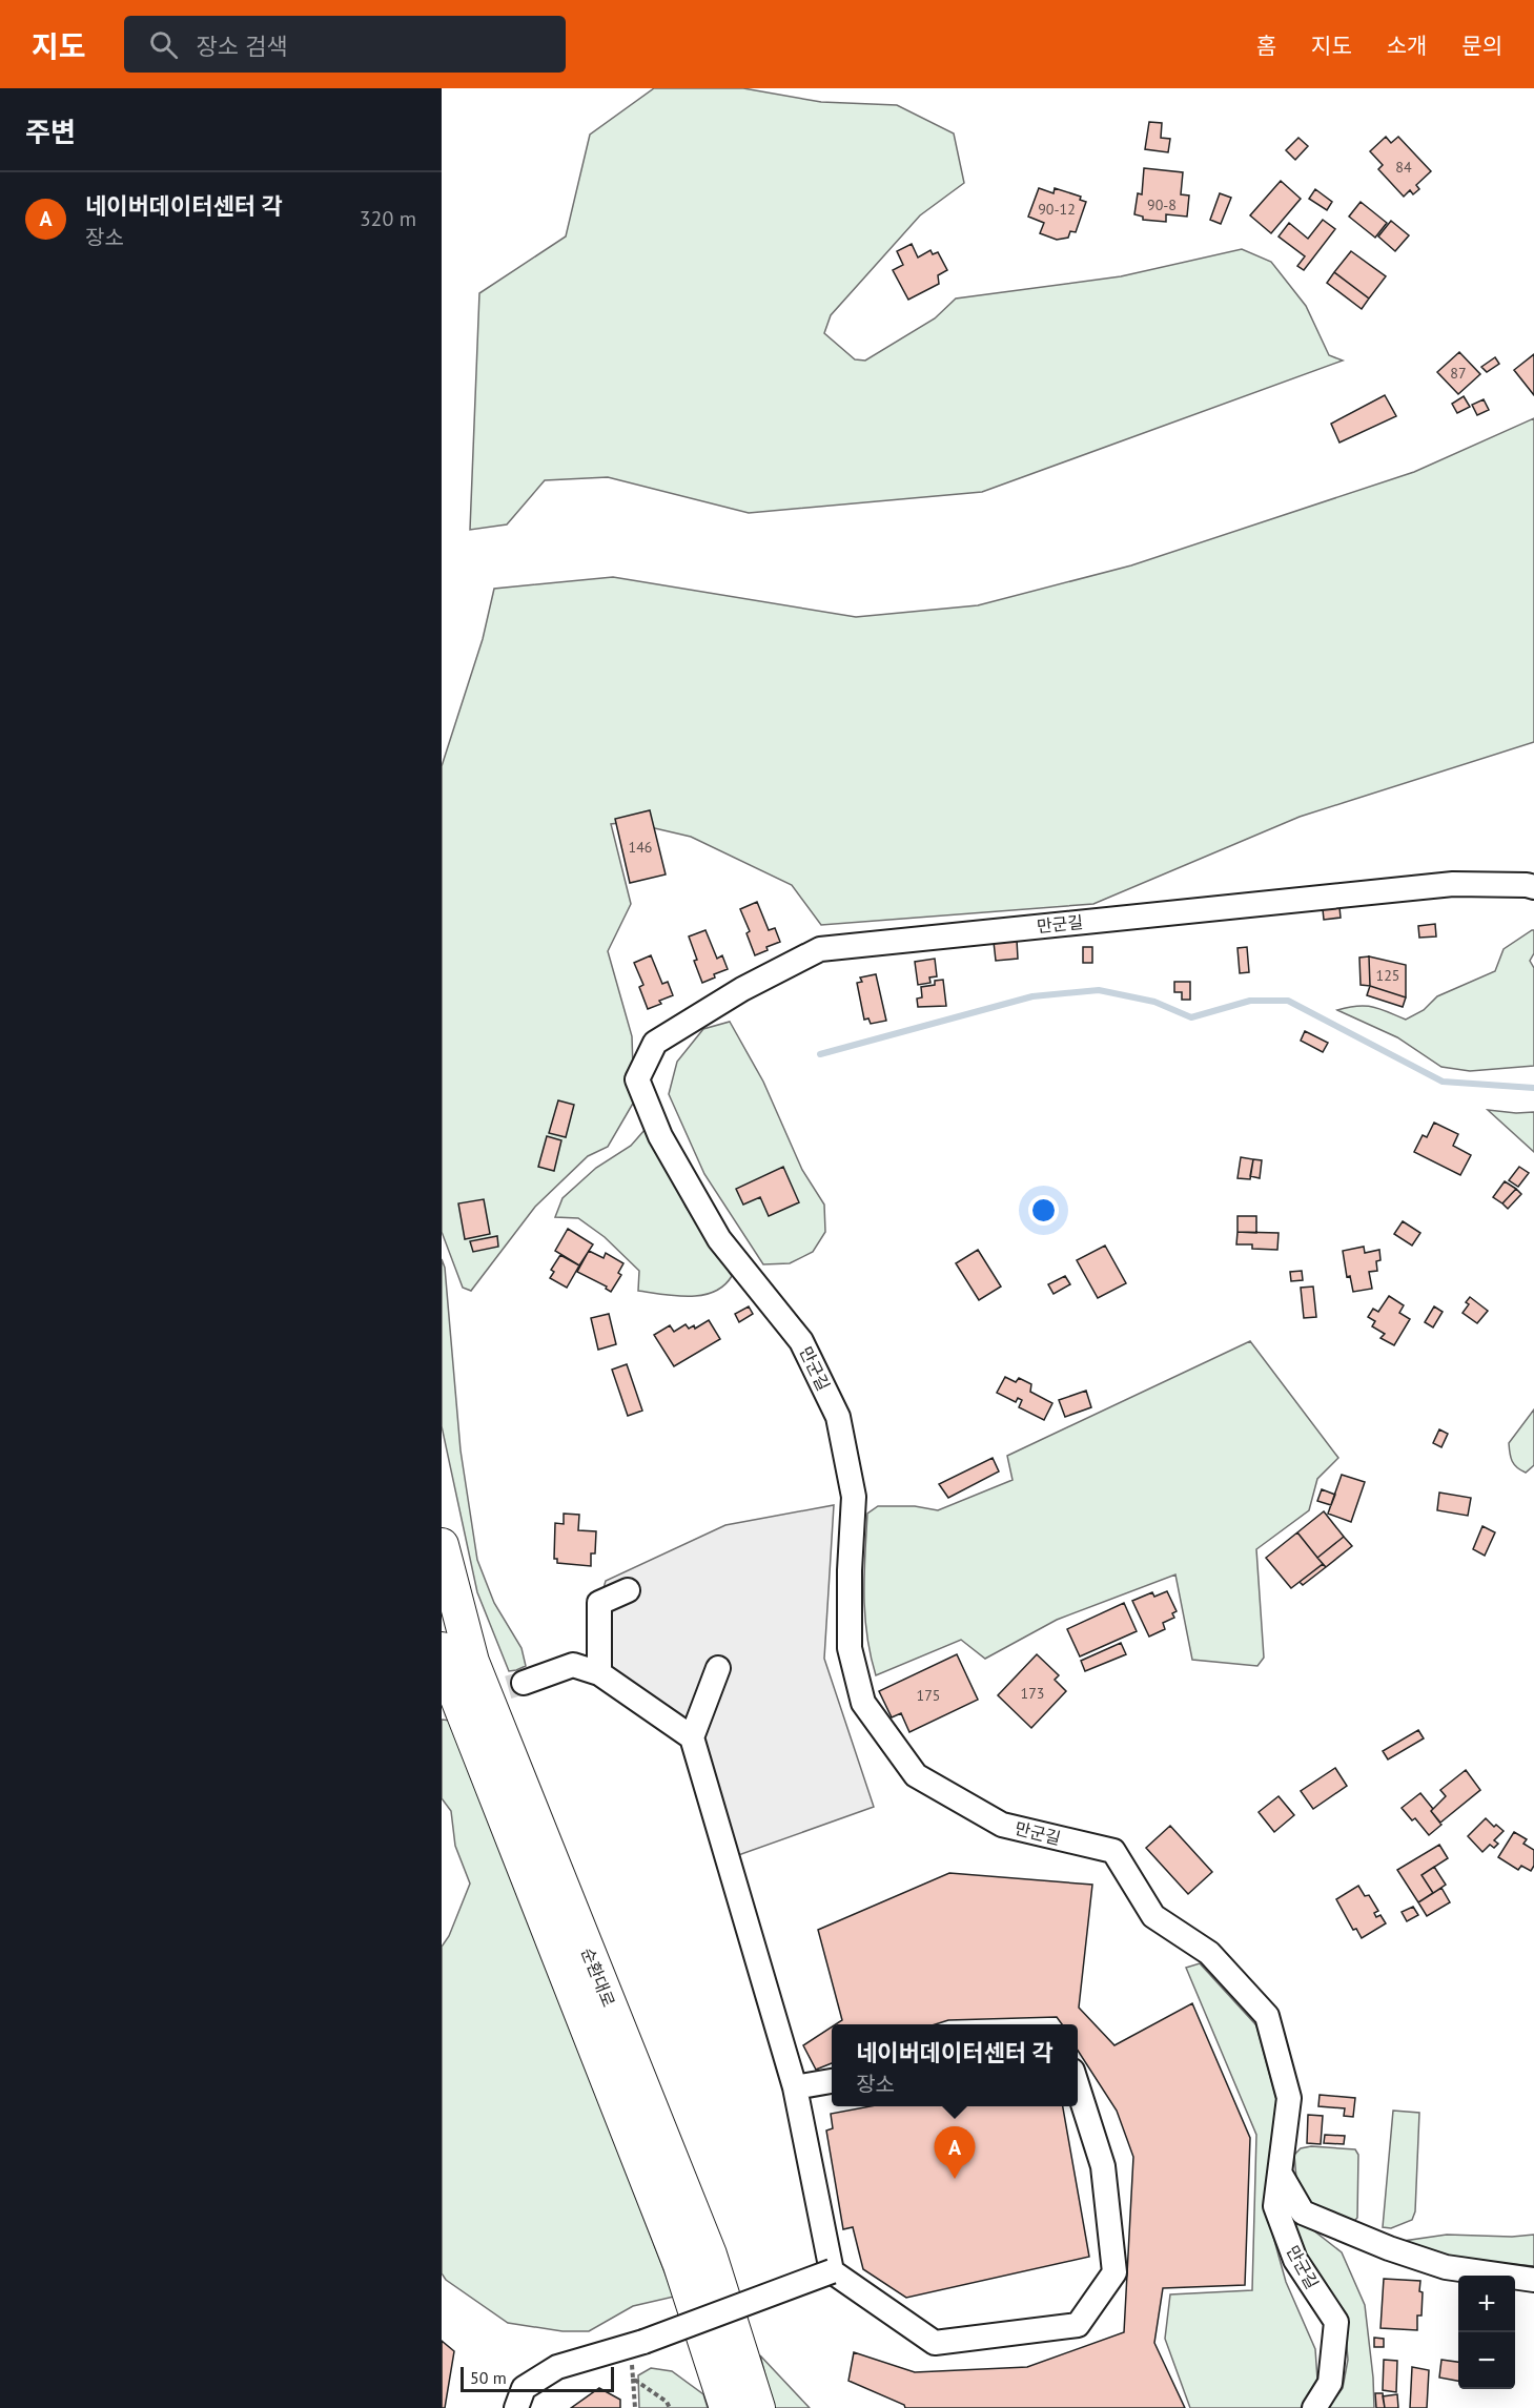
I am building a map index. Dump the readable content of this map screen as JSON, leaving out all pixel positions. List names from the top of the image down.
{
  "streets": {
    "highway": ["순환대로"],
    "street": ["만군길"]
  },
  "house_numbers": [
    "84",
    "90-8",
    "90-12",
    "87",
    "146",
    "125",
    "173",
    "175"
  ],
  "scale_bar": "50 m",
  "page": {
    "header": "지도",
    "search": "장소 검색",
    "nav": [
      "홈",
      "지도",
      "소개",
      "문의"
    ],
    "heading": "주변",
    "list": [
      {
        "mark": "A",
        "name": "네이버데이터센터 각",
        "note": "장소",
        "value": "320 m"
      }
    ],
    "popup": ["네이버데이터센터 각", "장소"],
    "pins": "A",
    "map_buttons": ["+", "−"],
    "scale": "50 m"
  }
}
